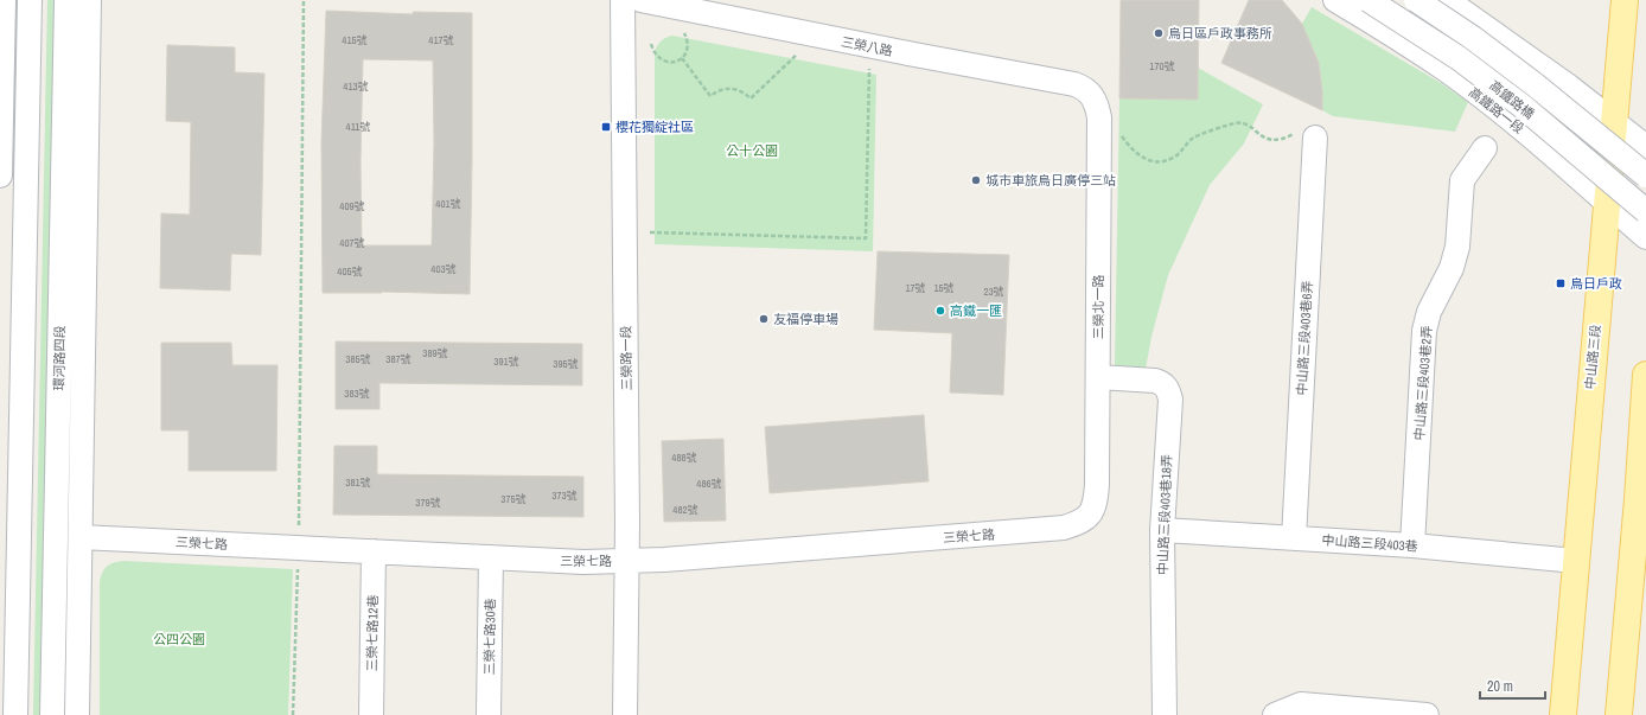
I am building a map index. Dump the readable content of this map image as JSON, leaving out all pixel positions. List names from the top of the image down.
{
  "streets": {
    "main road": ["中山路三段"],
    "street": [
      "三榮八路",
      "高鐵路橋",
      "高鐵路一段",
      "三榮北一路",
      "中山路三段403巷6弄",
      "環河路四段",
      "三榮路一段",
      "中山路三段403巷2弄",
      "中山路三段403巷18弄",
      "三榮七路",
      "中山路三段403巷",
      "三榮七路12巷",
      "三榮七路30巷"
    ]
  },
  "crossings": [
    ["三榮八路", "三榮北一路"],
    ["高鐵路一段", "中山路三段"],
    ["三榮北一路", "中山路三段403巷18弄"],
    ["三榮北一路", "三榮七路"],
    ["中山路三段403巷6弄", "中山路三段403巷"],
    ["中山路三段", "中山路三段403巷"],
    ["環河路四段", "三榮七路"],
    ["三榮路一段", "三榮七路"],
    ["中山路三段403巷2弄", "中山路三段403巷"],
    ["中山路三段403巷18弄", "中山路三段403巷"],
    ["三榮七路", "三榮七路12巷"],
    ["三榮七路", "三榮七路30巷"]
  ],
  "parks": ["公十公園", "公四公園"],
  "places": {
    "other": [
      "烏日區戶政事務所",
      "城市車旅烏日廣停三站",
      "高鐵一匯",
      "友福停車場"
    ],
    "transit": ["櫻花獨綻社區", "烏日戶政"]
  },
  "house_numbers": [
    "415號",
    "417號",
    "170號",
    "413號",
    "411號",
    "401號",
    "409號",
    "407號",
    "403號",
    "405號",
    "17號",
    "15號",
    "23號",
    "389號",
    "385號",
    "387號",
    "391號",
    "395號",
    "383號",
    "488號",
    "381號",
    "486號",
    "373號",
    "375號",
    "379號",
    "482號"
  ],
  "scale_bar": "20 m"
}
